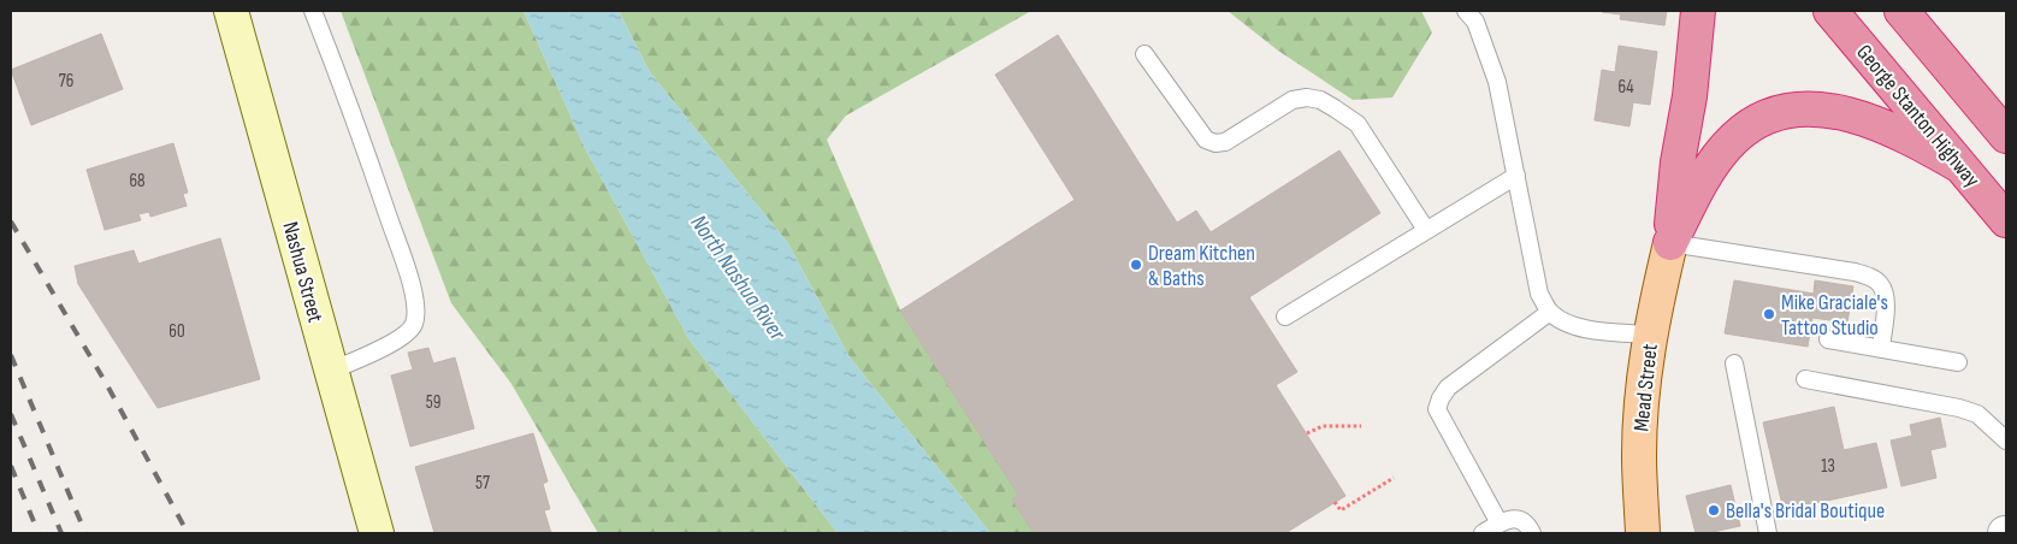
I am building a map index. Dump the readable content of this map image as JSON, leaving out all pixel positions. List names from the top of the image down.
{
  "streets": {
    "highway": ["George Stanton Highway"],
    "main road": ["Nashua Street", "Mead Street"]
  },
  "water": ["North Nashua River"],
  "places": ["Dream Kitchen & Baths", "Mike Graciale's Tattoo Studio", "Bella's Bridal Boutique"],
  "house_numbers": [
    "76",
    "64",
    "68",
    "60",
    "59",
    "13",
    "57"
  ]
}
